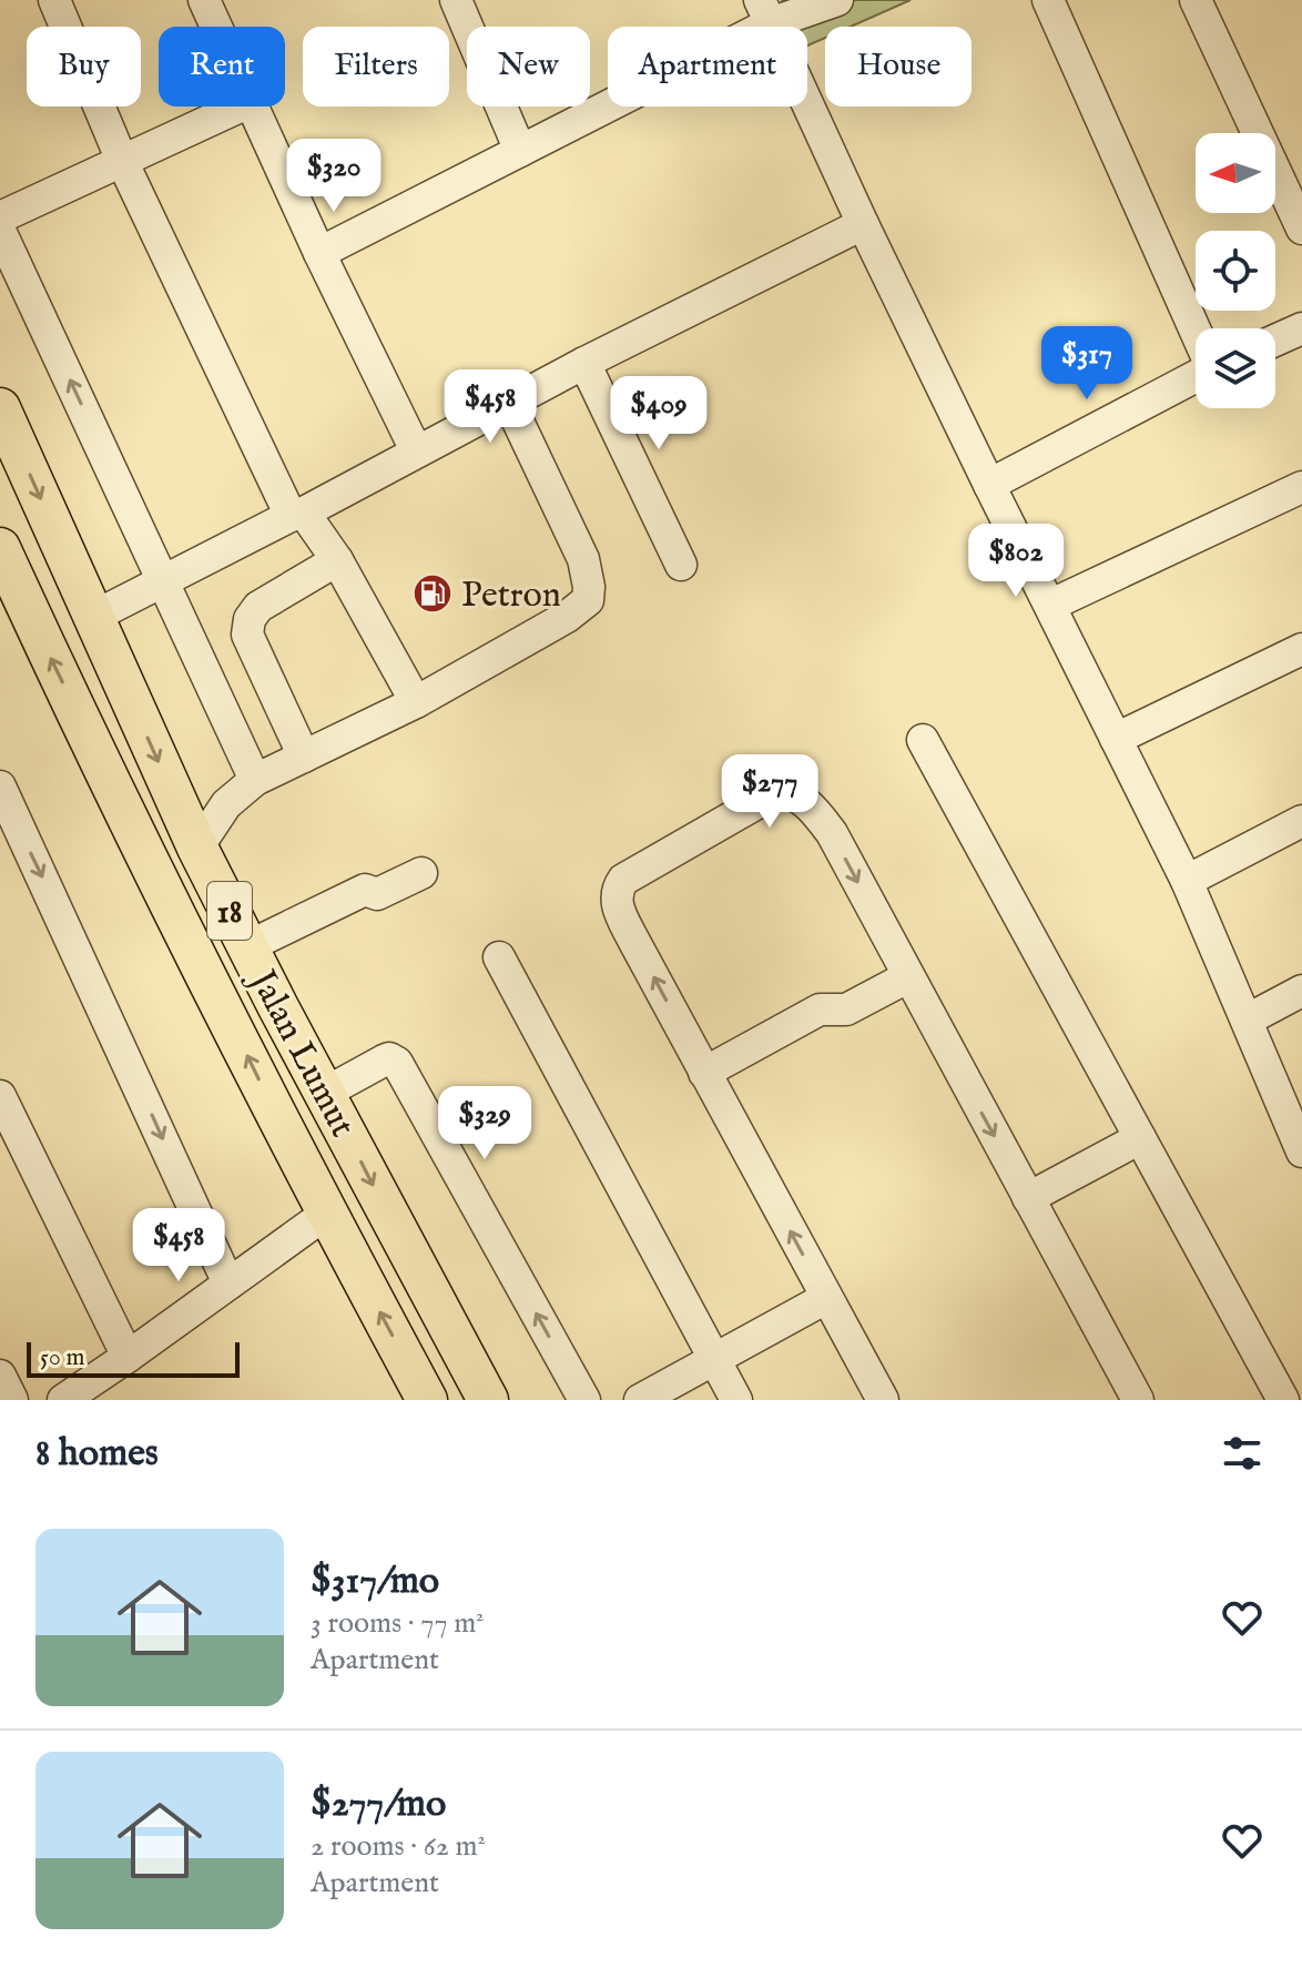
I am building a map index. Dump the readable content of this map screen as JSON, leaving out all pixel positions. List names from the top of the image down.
{
  "streets": {
    "main road": ["18", "Jalan Lumut"]
  },
  "places": {
    "fuel station": ["Petron"]
  },
  "scale_bar": "50 m",
  "north": "left",
  "page": {
    "chip": [
      "Buy",
      "Rent",
      "Filters",
      "New",
      "Apartment",
      "House"
    ],
    "price": [
      "$320",
      "$317",
      "$458",
      "$409",
      "$802",
      "$277",
      "$329",
      "$458"
    ],
    "scale": "50 m",
    "heading": "8 homes",
    "list": [
      {
        "name": "$317/mo",
        "note": "3 rooms · 77 m² · Apartment"
      },
      {
        "name": "$277/mo",
        "note": "2 rooms · 62 m² · Apartment"
      }
    ]
  }
}
